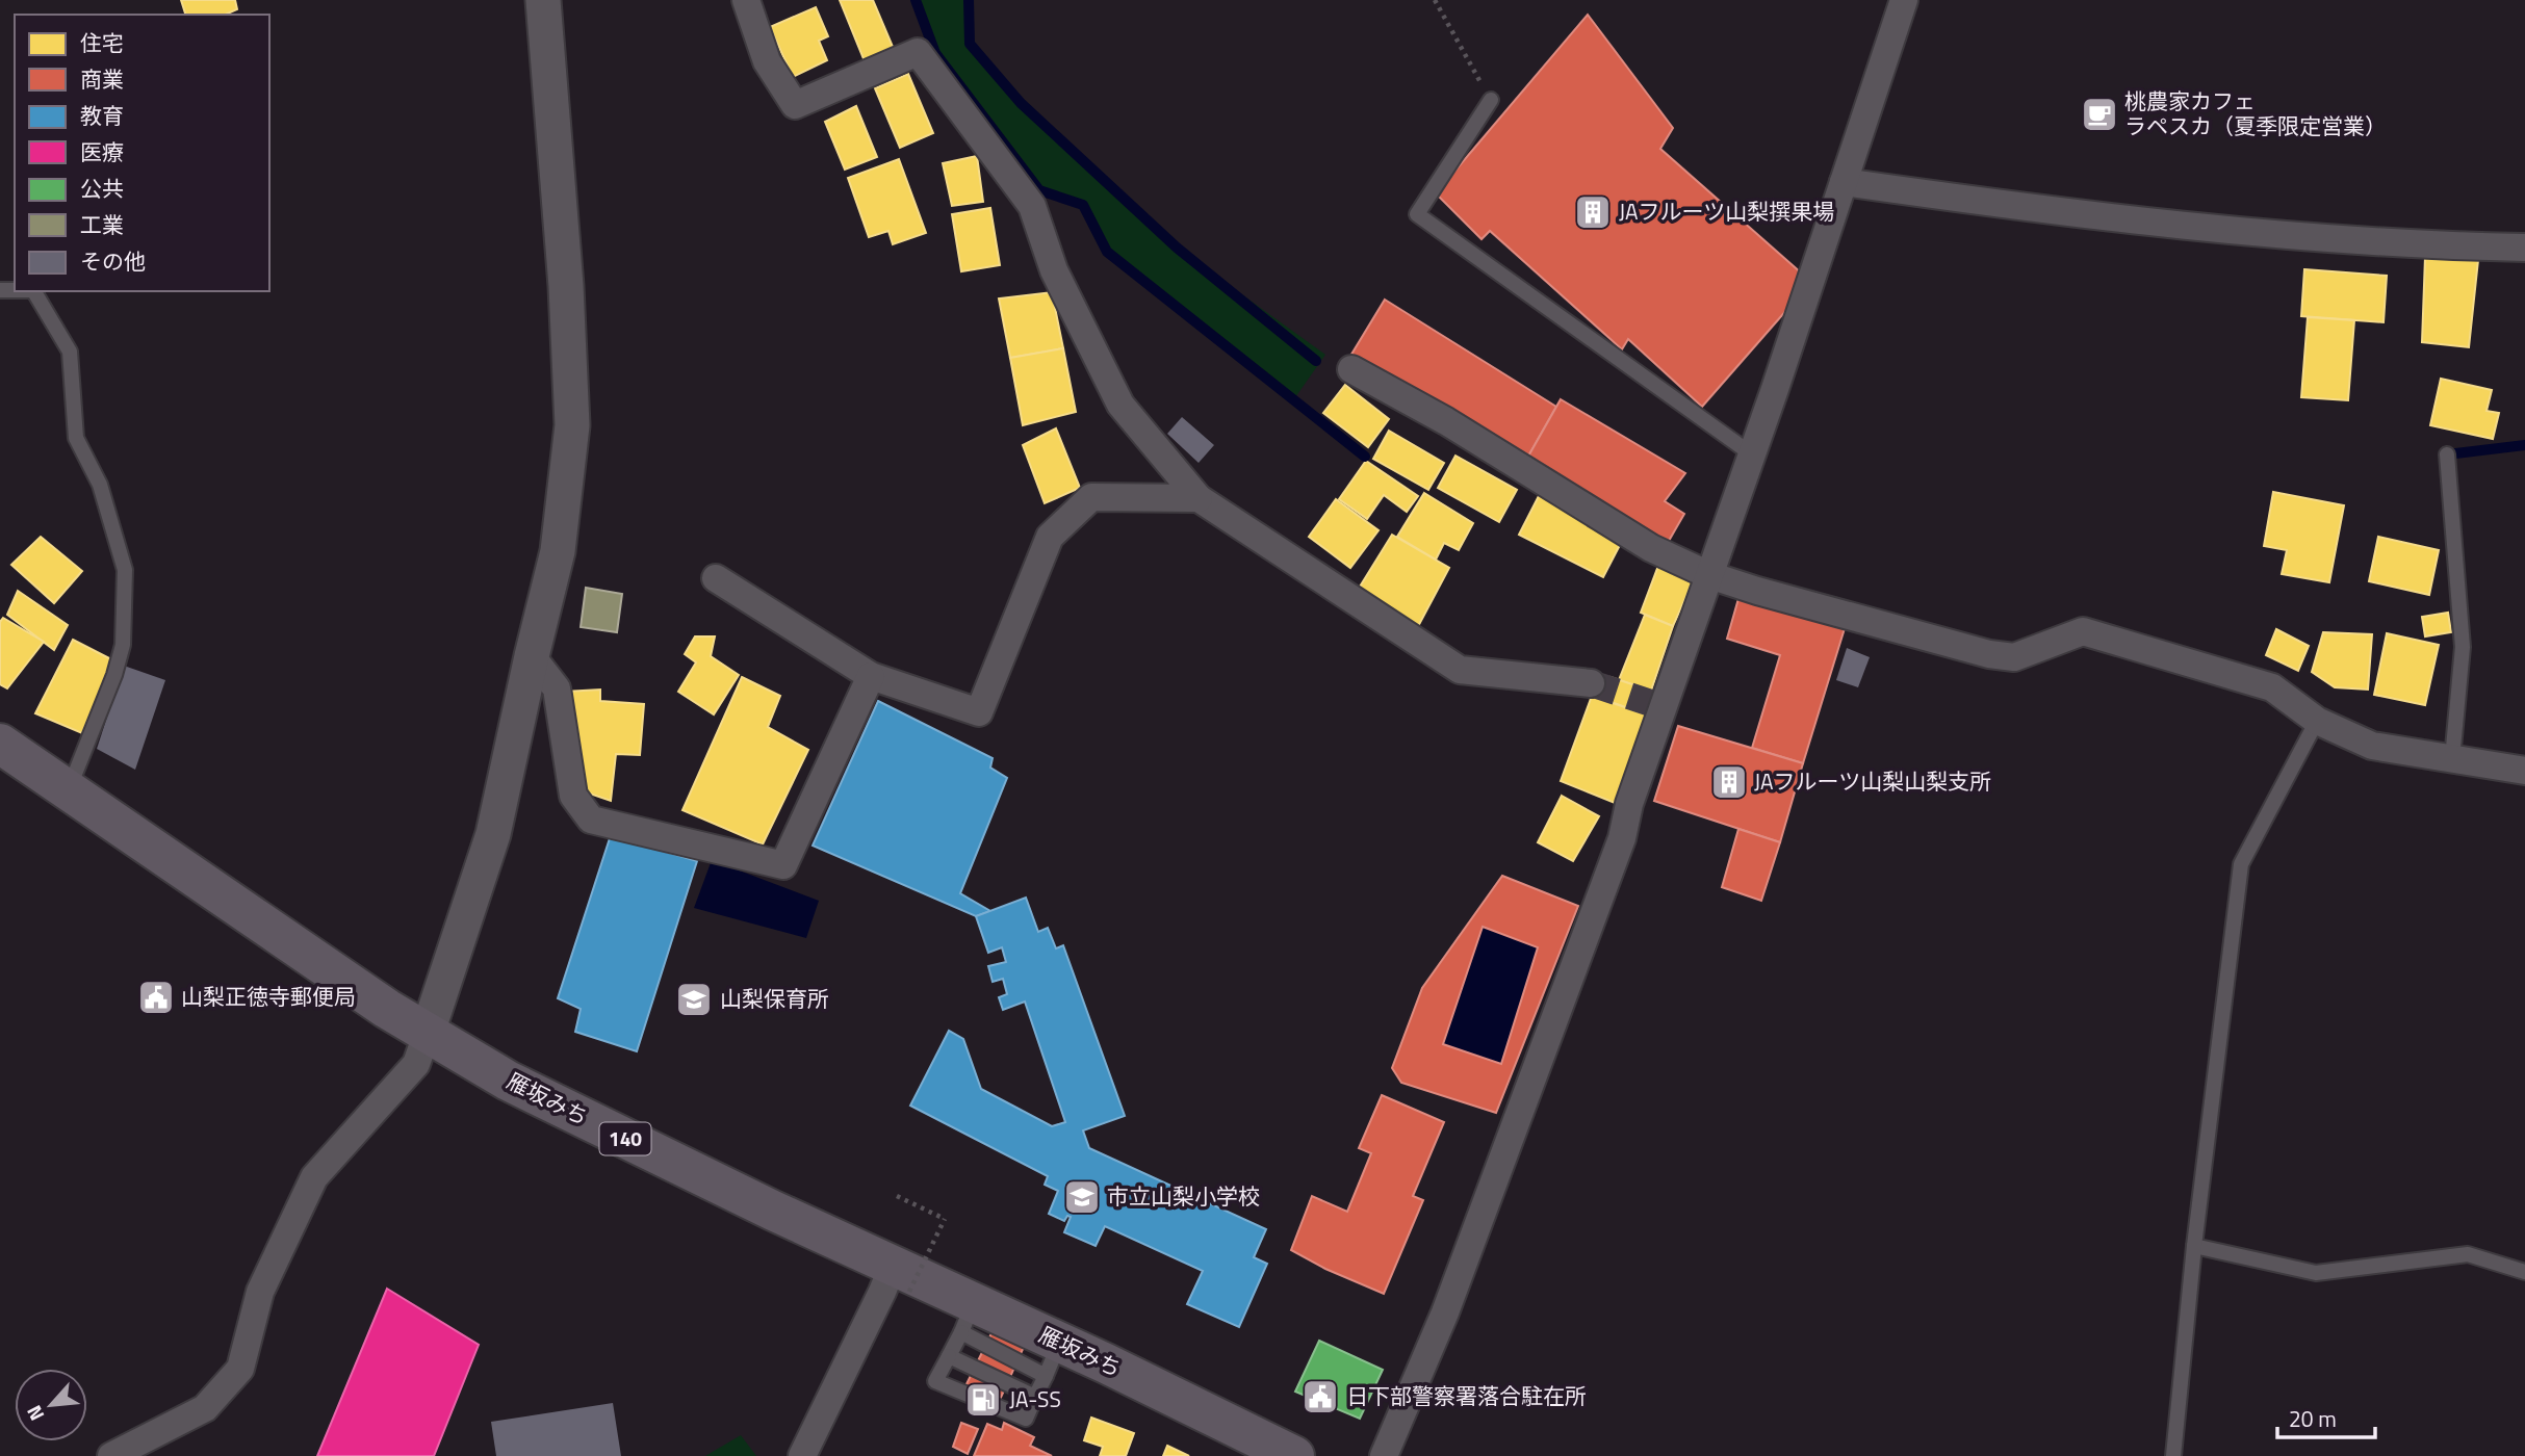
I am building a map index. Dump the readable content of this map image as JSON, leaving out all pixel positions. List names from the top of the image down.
{
  "streets": {
    "highway": ["雁坂みち", "140"]
  },
  "places": {
    "cafe": ["桃農家カフェ ラペスカ（夏季限定営業）"],
    "building": ["JAフルーツ山梨撰果場", "JAフルーツ山梨山梨支所"],
    "public building": ["山梨正徳寺郵便局", "日下部警察署落合駐在所"],
    "school or university": ["山梨保育所", "市立山梨小学校"],
    "fuel station": ["JA-SS"]
  },
  "legend": [
    "住宅",
    "商業",
    "教育",
    "医療",
    "公共",
    "工業",
    "その他"
  ],
  "scale_bar": "20 m",
  "north": "bottom left"
}
